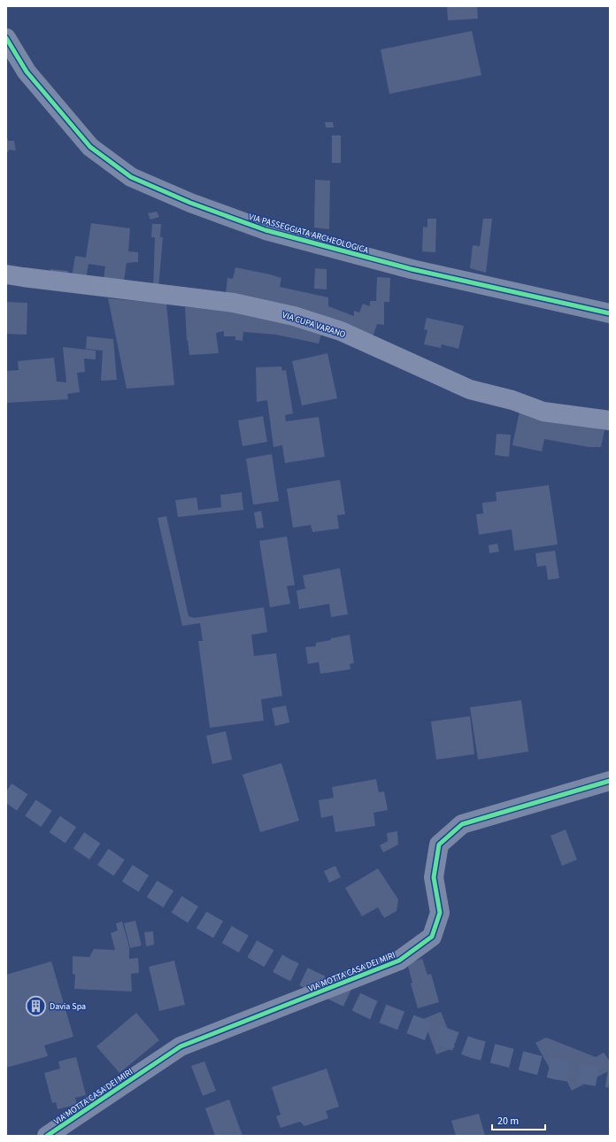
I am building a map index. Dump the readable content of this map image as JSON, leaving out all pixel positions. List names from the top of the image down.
{
  "streets": {
    "street": ["VIA PASSEGGIATA ARCHEOLOGICA", "VIA CUPA VARANO", "VIA MOTTA CASA DEI MIRI"]
  },
  "places": {
    "building": ["Davia Spa"]
  },
  "scale_bar": "20 m"
}
